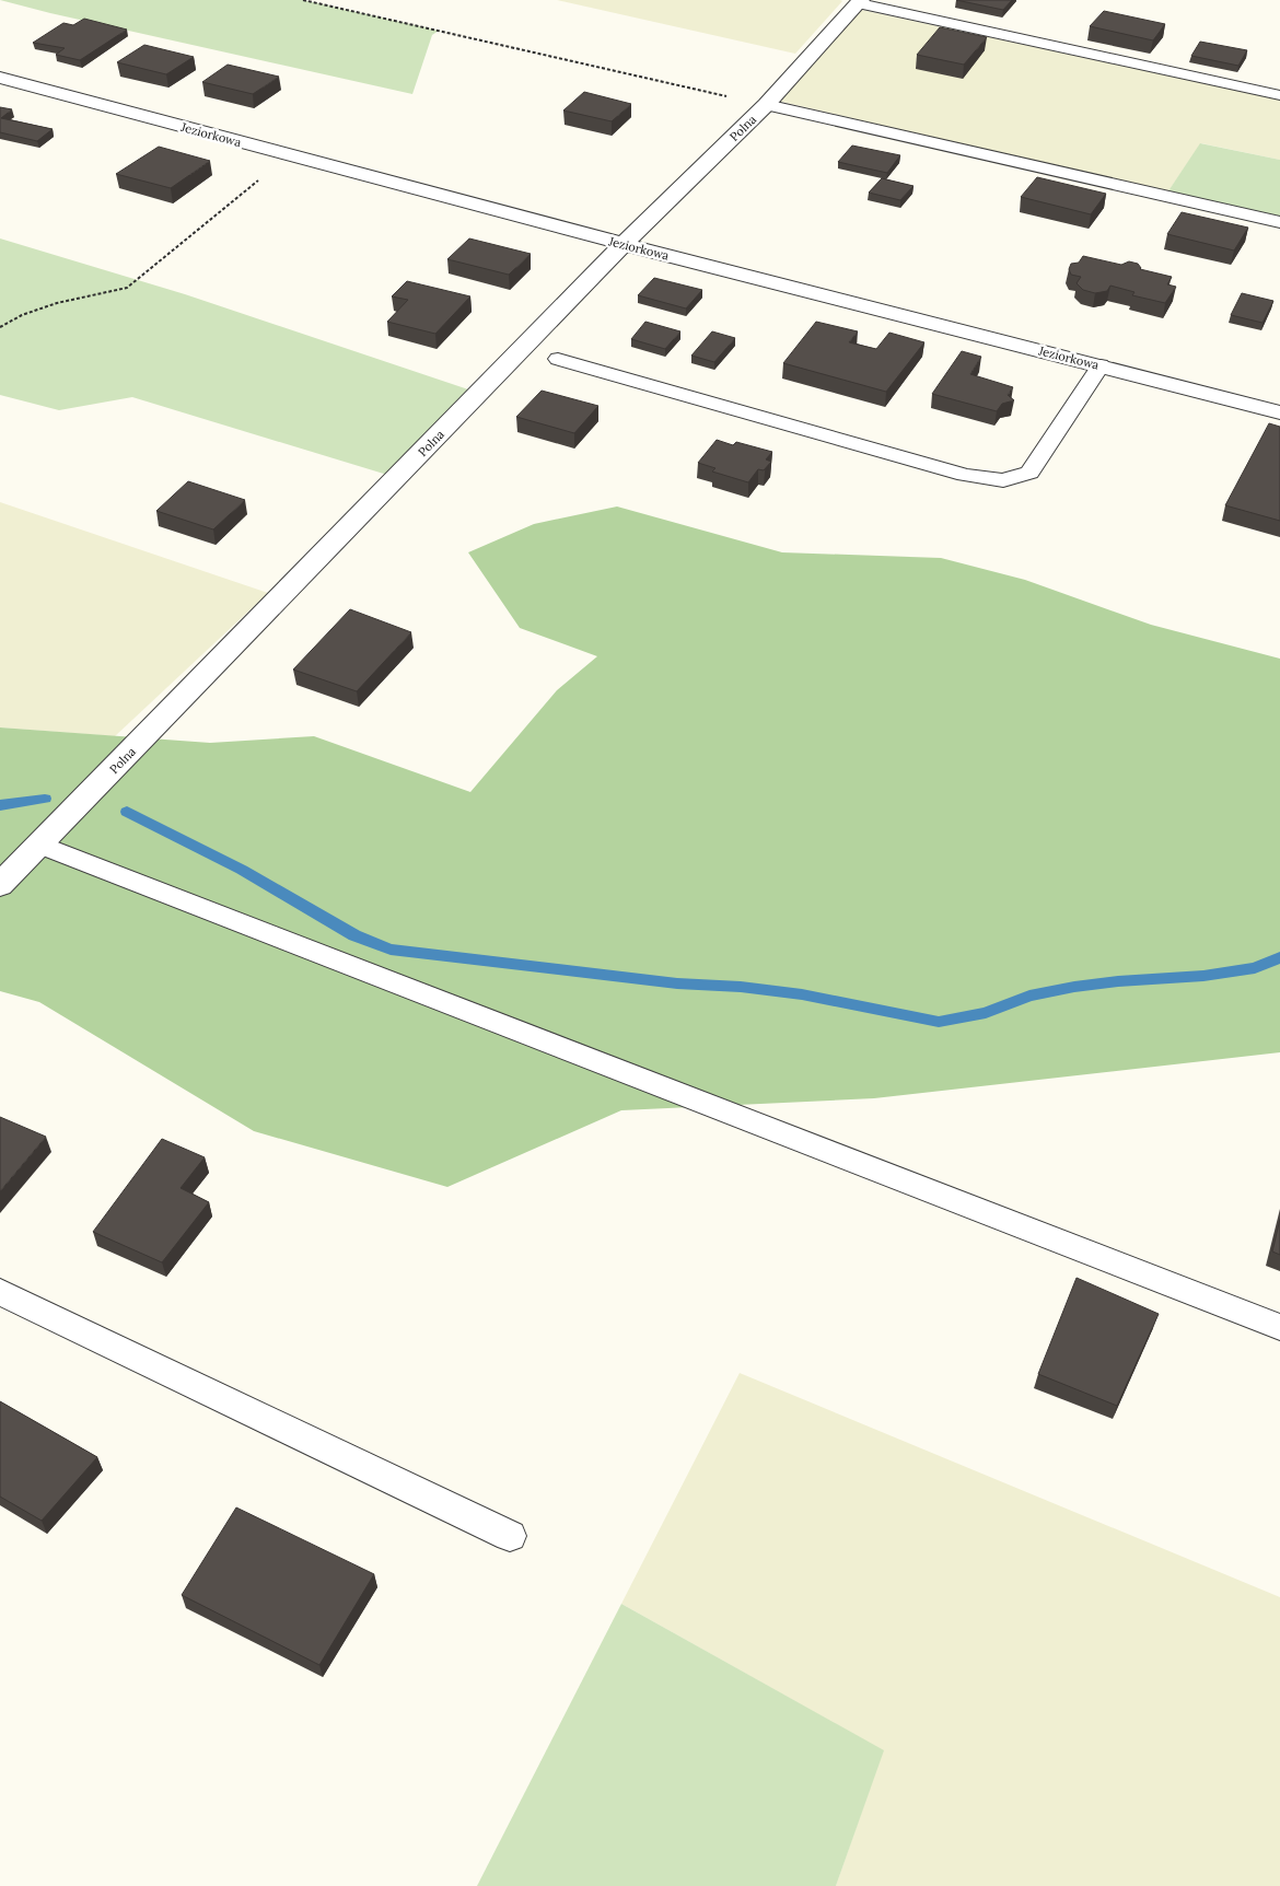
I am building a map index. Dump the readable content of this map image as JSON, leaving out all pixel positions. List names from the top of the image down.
{
  "streets": {
    "street": ["Polna", "Jeziorkowa"]
  },
  "crossings": [
    ["Polna", "Jeziorkowa"]
  ]
}
